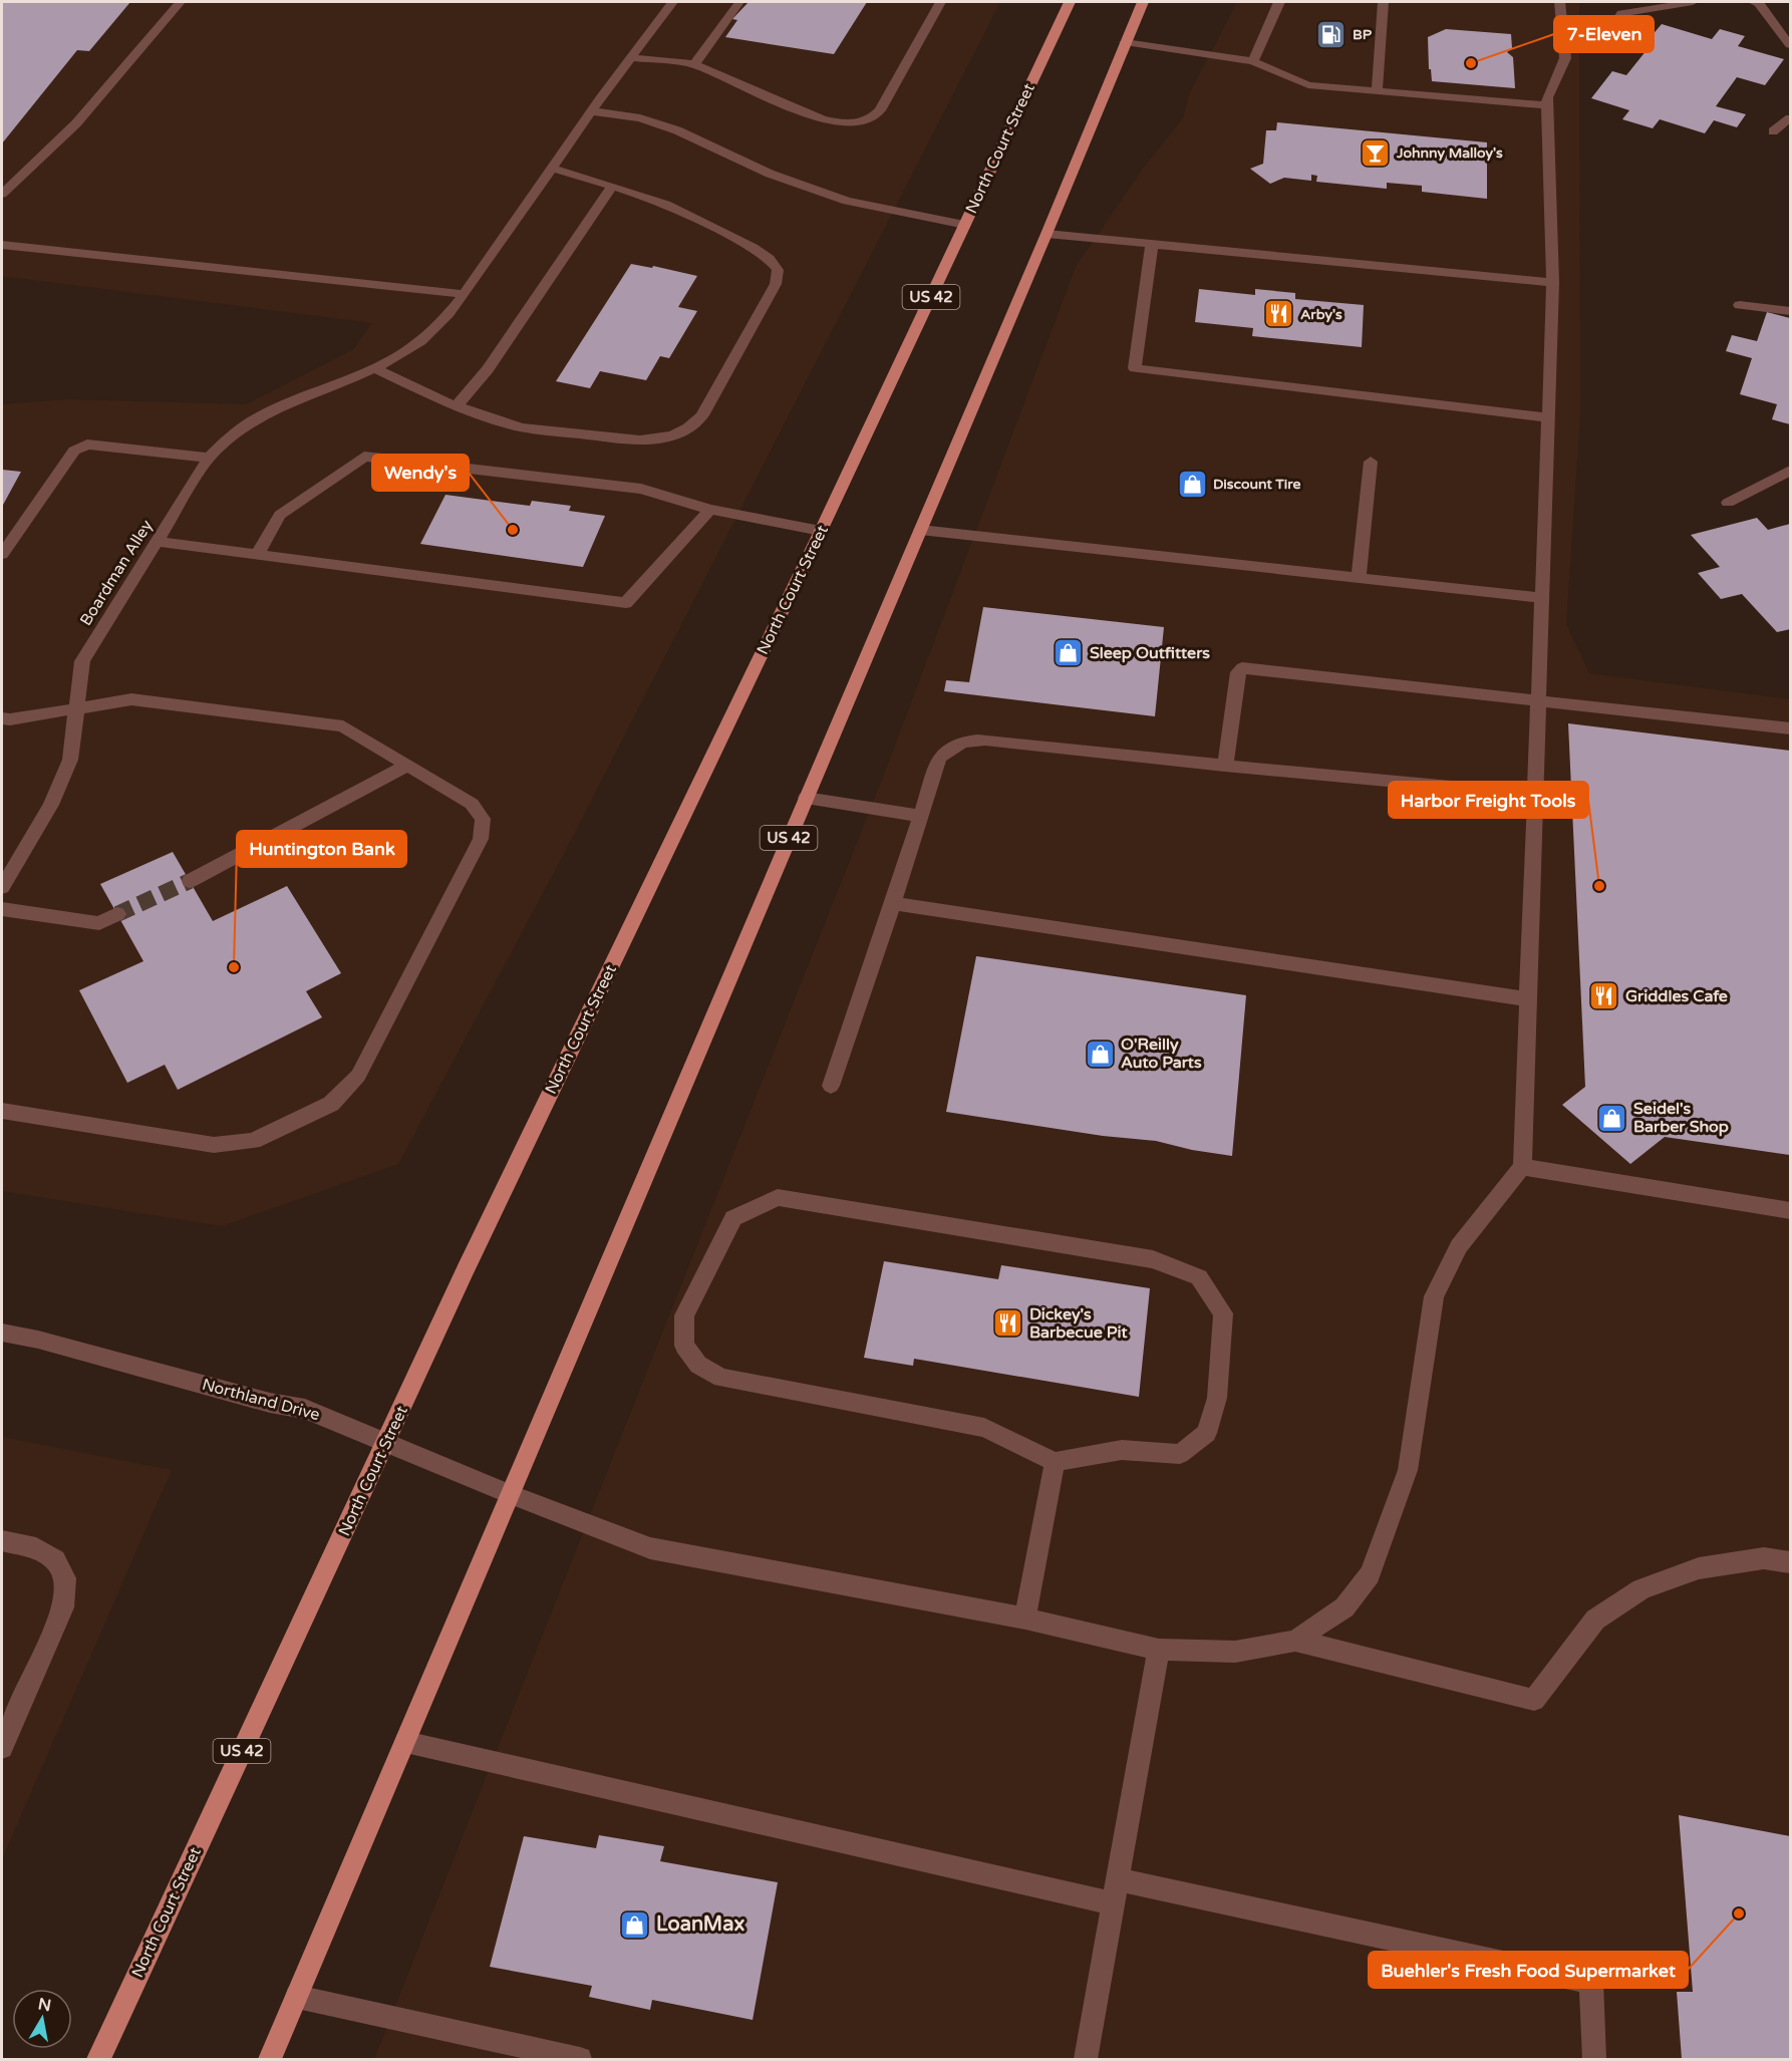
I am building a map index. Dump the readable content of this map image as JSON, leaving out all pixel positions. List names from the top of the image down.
{
  "streets": {
    "main road": ["North Court Street", "US 42"],
    "street": ["Boardman Alley", "Northland Drive"]
  },
  "crossings": [
    ["North Court Street", "Northland Drive"],
    ["US 42", "Northland Drive"]
  ],
  "places": {
    "fuel station": ["BP"],
    "other": [
      "7-Eleven",
      "Wendy's",
      "Harbor Freight Tools",
      "Huntington Bank",
      "Buehler's Fresh Food Supermarket"
    ],
    "bar": ["Johnny Malloy's"],
    "restaurant": ["Arby's", "Griddles Cafe", "Dickey's Barbecue Pit"],
    "shop": [
      "Discount Tire",
      "Sleep Outfitters",
      "O'Reilly Auto Parts",
      "Seidel's Barber Shop",
      "LoanMax"
    ]
  },
  "north": "top"
}
